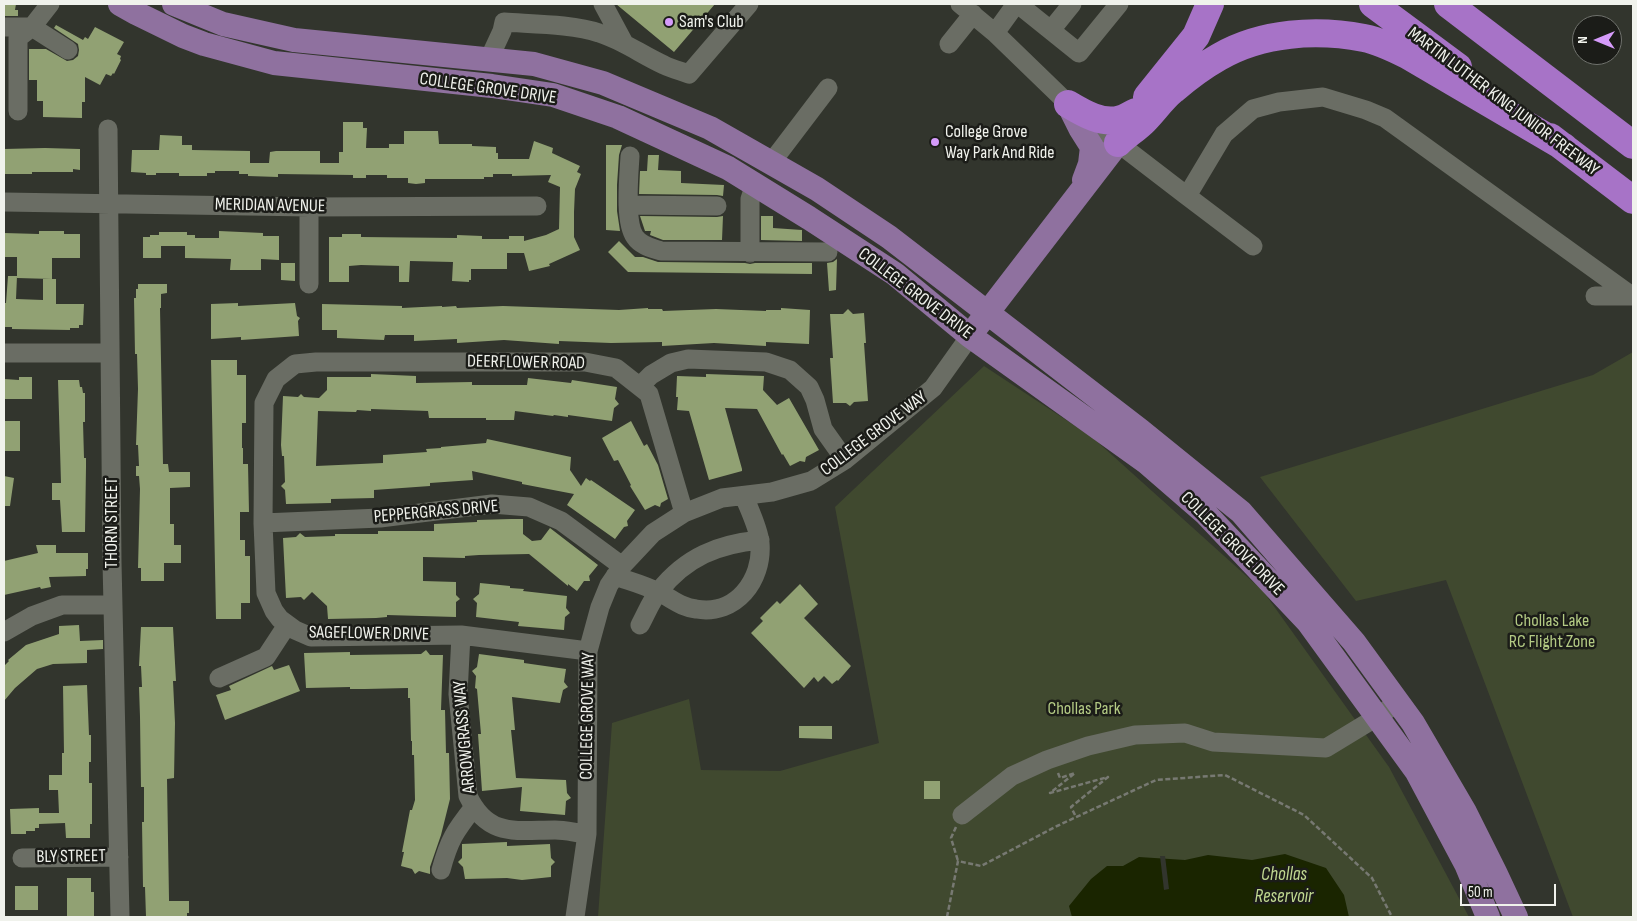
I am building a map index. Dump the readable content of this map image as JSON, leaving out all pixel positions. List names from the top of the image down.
{
  "streets": {
    "highway": ["MARTIN LUTHER KING JUNIOR FREEWAY"],
    "main road": ["COLLEGE GROVE DRIVE", "COLLEGE GROVE WAY"],
    "street": [
      "MERIDIAN AVENUE",
      "DEERFLOWER ROAD",
      "PEPPERGRASS DRIVE",
      "THORN STREET",
      "SAGEFLOWER DRIVE",
      "ARROWGRASS WAY",
      "BLY STREET"
    ]
  },
  "crossings": [
    ["COLLEGE GROVE DRIVE", "COLLEGE GROVE WAY"],
    ["MERIDIAN AVENUE", "THORN STREET"],
    ["DEERFLOWER ROAD", "COLLEGE GROVE WAY"],
    ["DEERFLOWER ROAD", "SAGEFLOWER DRIVE"],
    ["COLLEGE GROVE WAY", "PEPPERGRASS DRIVE"],
    ["COLLEGE GROVE WAY", "SAGEFLOWER DRIVE"],
    ["COLLEGE GROVE WAY", "ARROWGRASS WAY"],
    ["PEPPERGRASS DRIVE", "SAGEFLOWER DRIVE"],
    ["THORN STREET", "BLY STREET"],
    ["SAGEFLOWER DRIVE", "ARROWGRASS WAY"]
  ],
  "water": ["Chollas Reservoir"],
  "parks": ["Chollas Lake RC Flight Zone", "Chollas Park"],
  "places": ["Sam's Club", "College Grove Way Park And Ride"],
  "scale_bar": "50 m",
  "north": "left"
}
